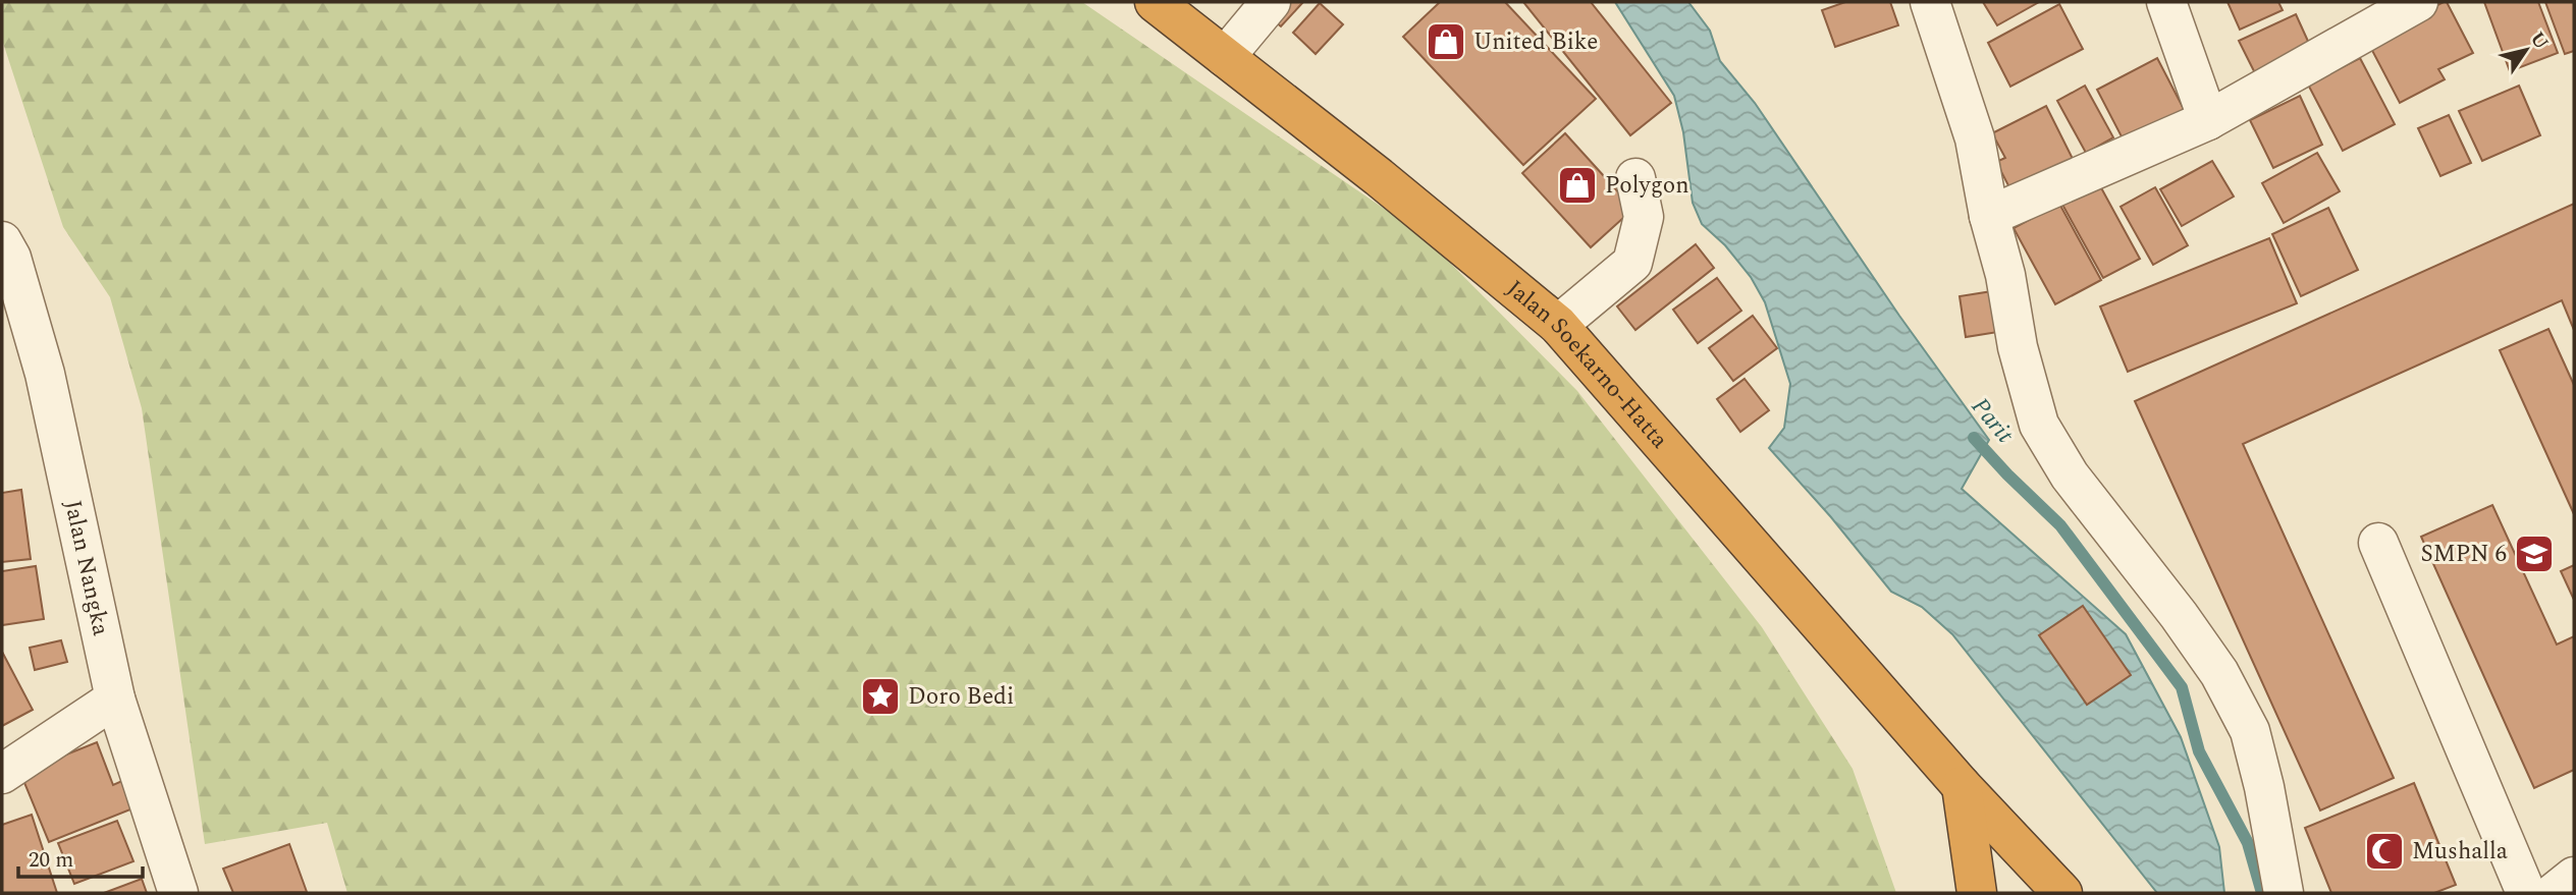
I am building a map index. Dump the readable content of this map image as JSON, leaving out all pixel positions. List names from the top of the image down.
{
  "streets": {
    "highway": ["Jalan Soekarno-Hatta"],
    "street": ["Jalan Nangka"]
  },
  "water": ["Parit"],
  "places": {
    "shop": ["United Bike", "Polygon"],
    "school or university": ["SMPN 6"],
    "place": ["Doro Bedi"],
    "mosque": ["Mushalla"]
  },
  "scale_bar": "20 m",
  "north": "top right"
}
